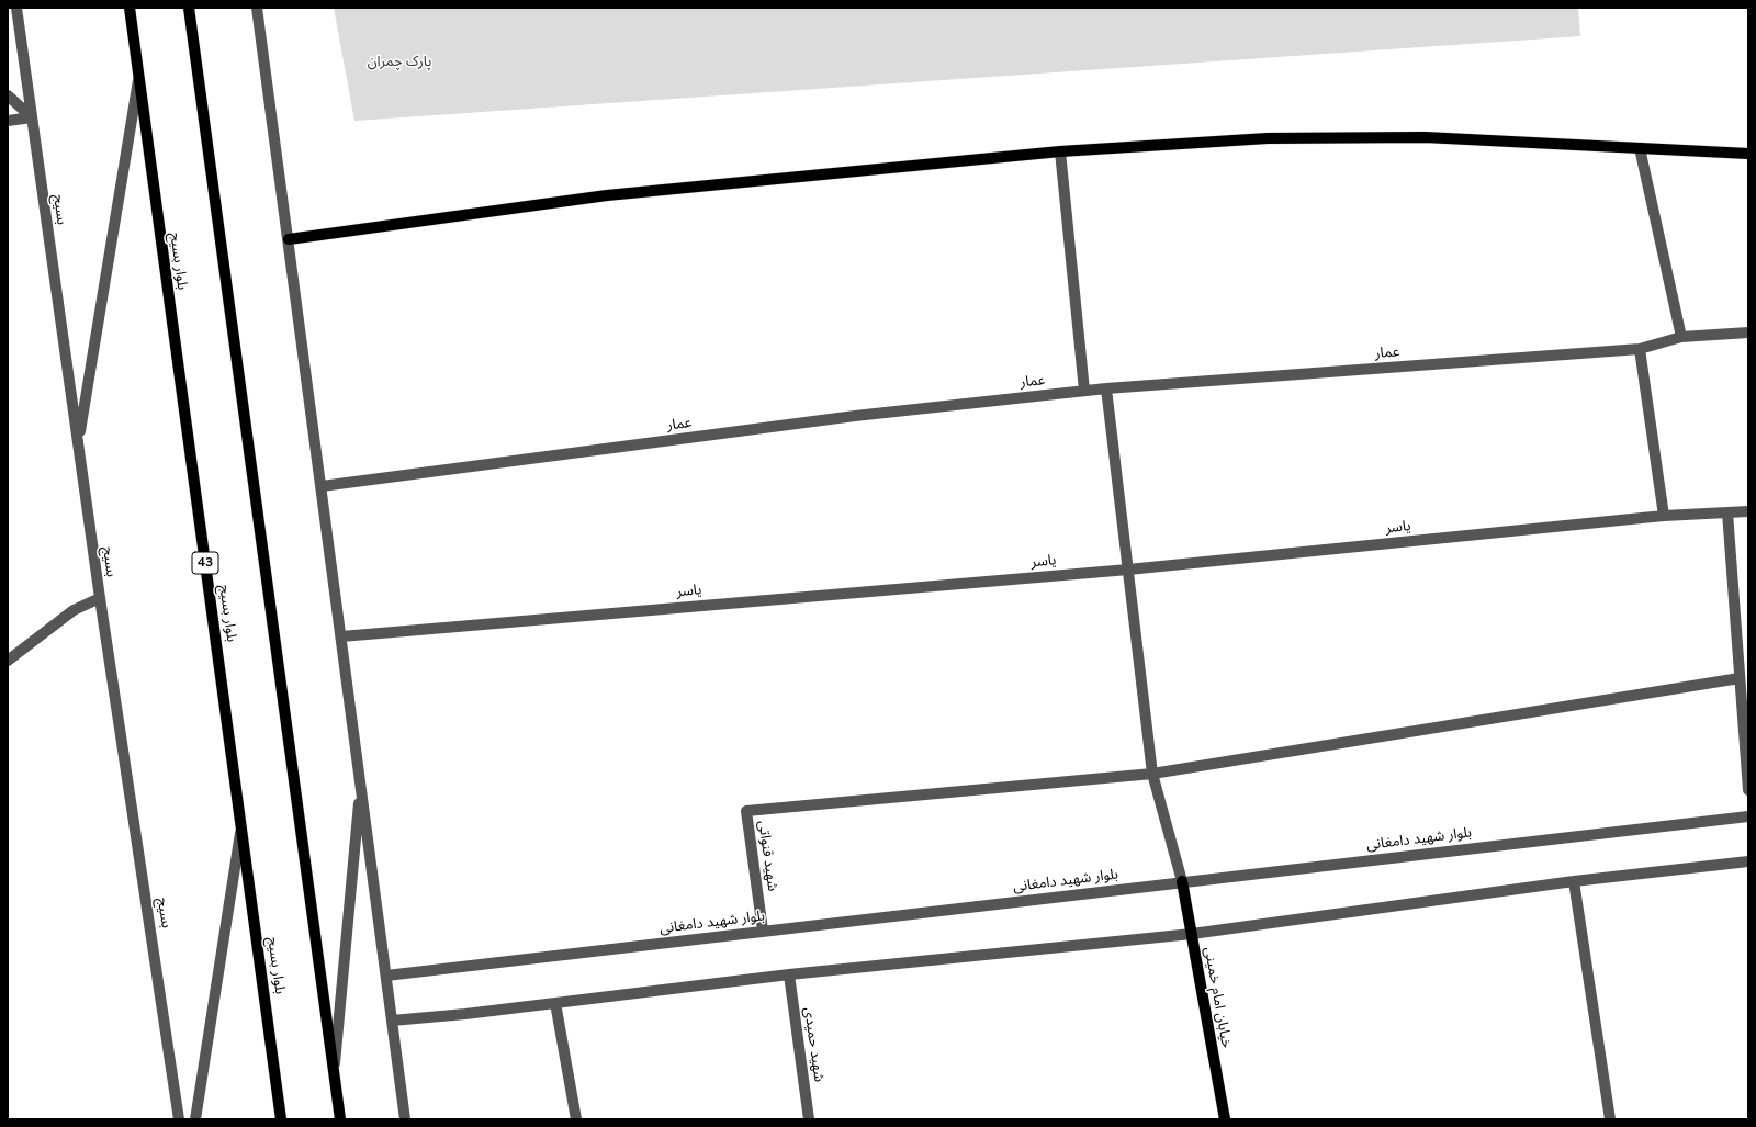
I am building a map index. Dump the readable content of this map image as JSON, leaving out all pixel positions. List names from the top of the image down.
{
  "streets": {
    "main road": ["بلوار بسیج", "43", "خیابان امام خمینی"],
    "street": [
      "بسیج",
      "عمار",
      "یاسر",
      "بلوار شهید دامغانی",
      "شهید قنواتی",
      "شهید حمیدی"
    ]
  },
  "crossings": [
    ["بلوار شهید دامغانی", "شهید قنواتی"],
    ["بلوار شهید دامغانی", "خیابان امام خمینی"]
  ],
  "parks": ["پارک چمران"]
}
